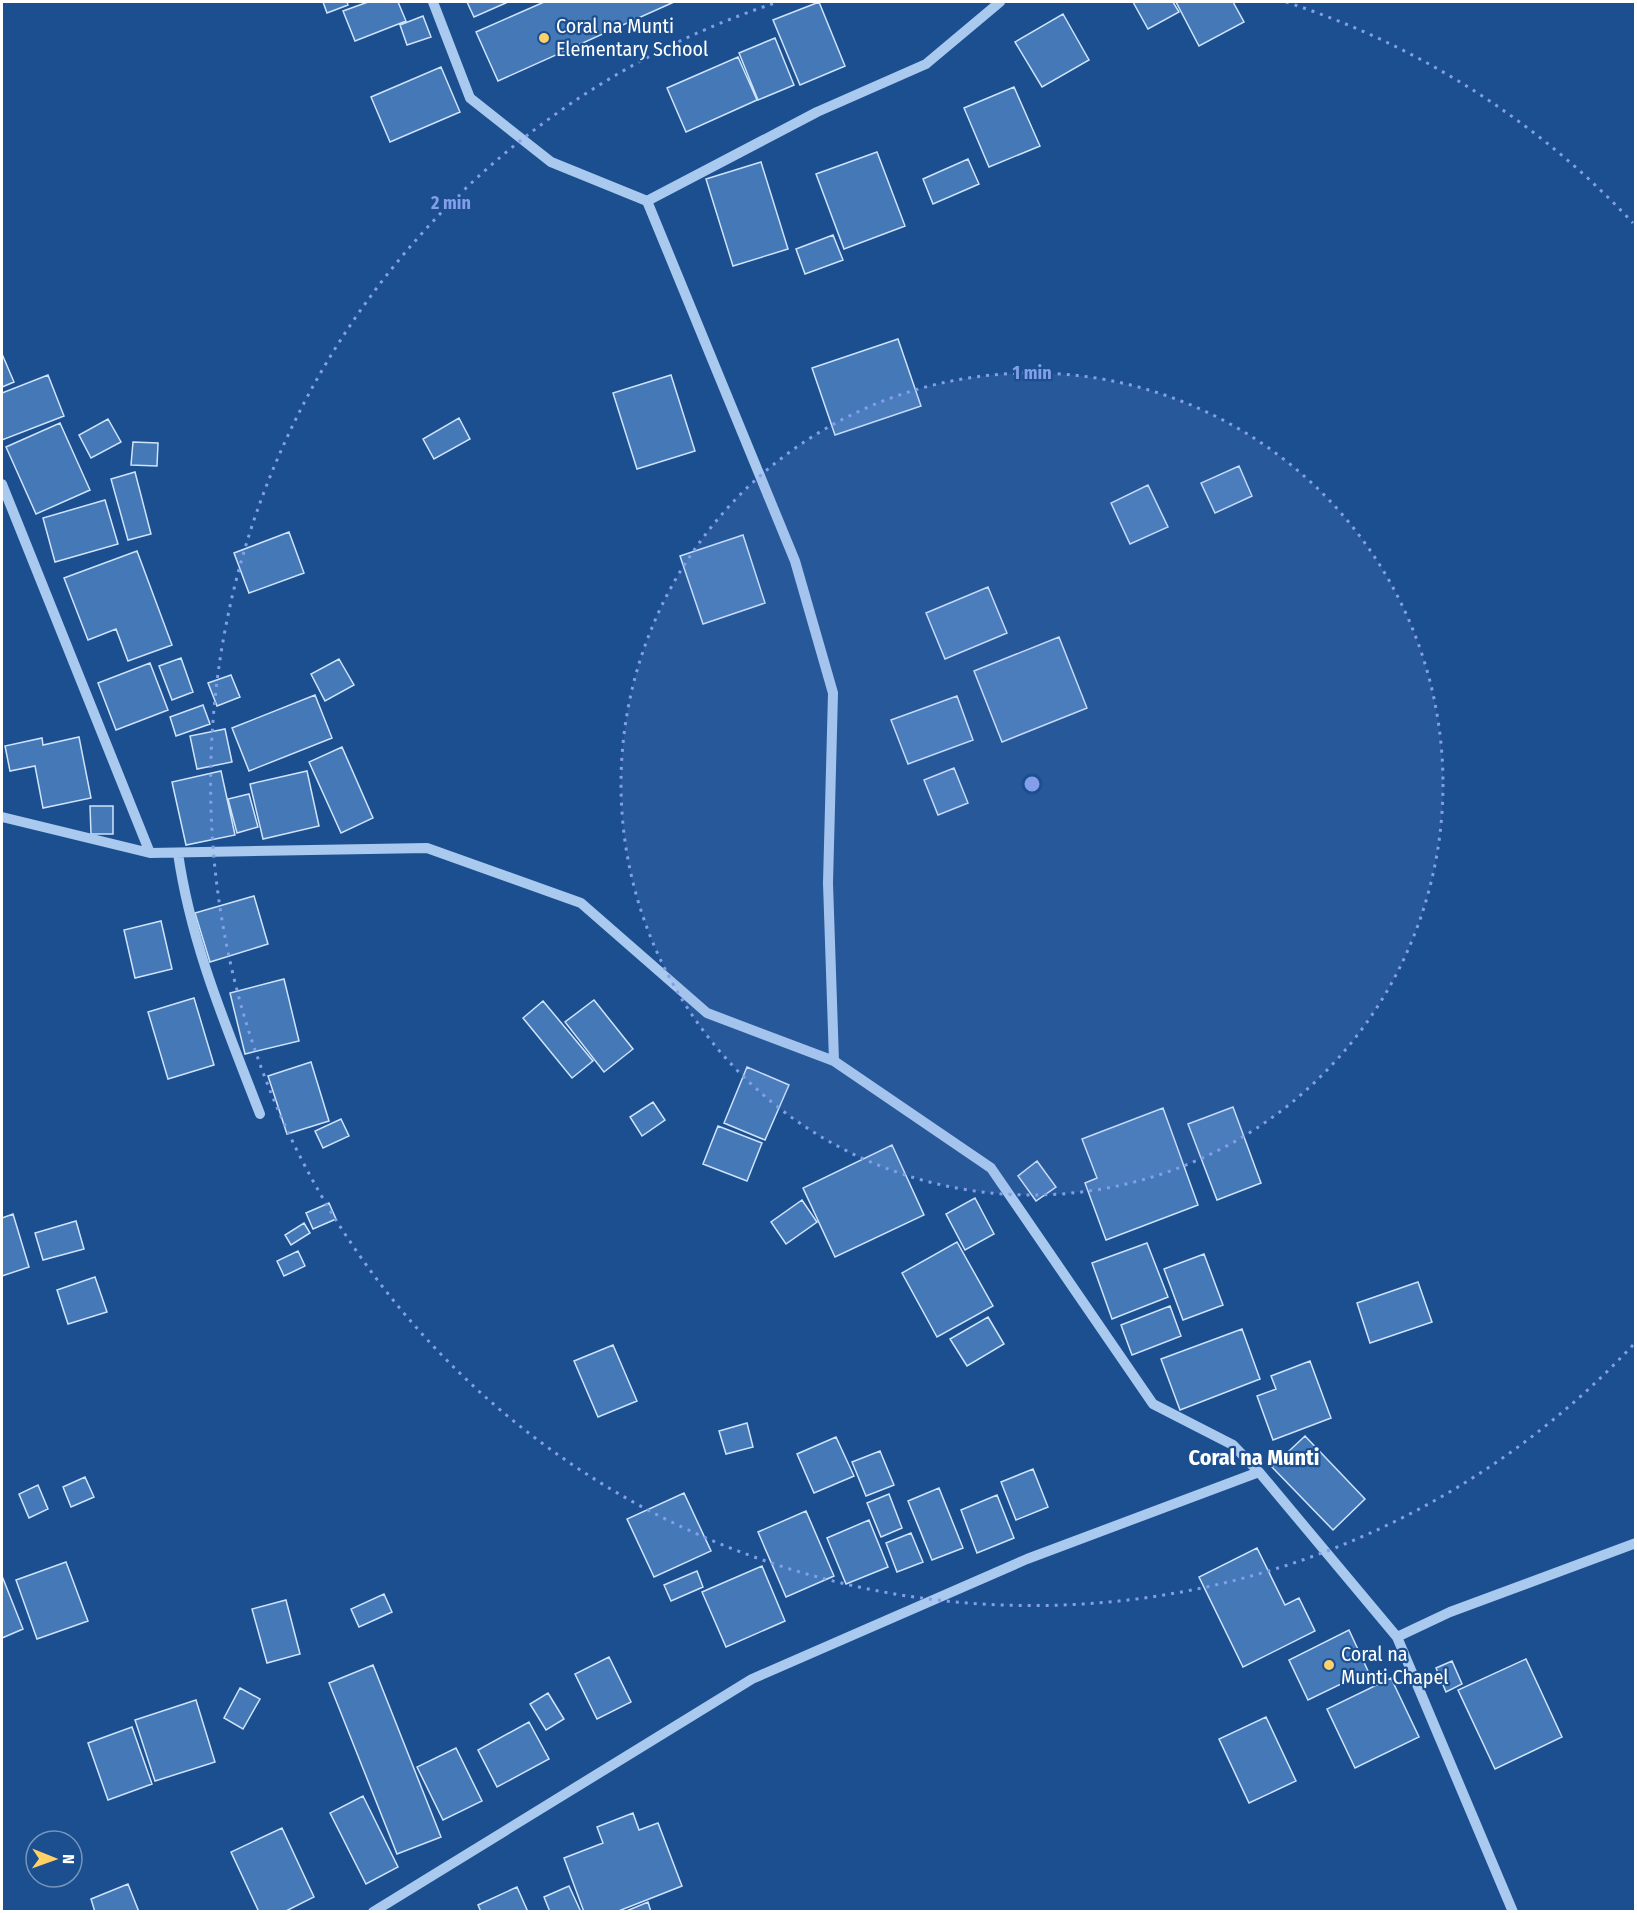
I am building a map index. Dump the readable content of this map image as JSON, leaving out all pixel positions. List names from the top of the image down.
{
  "districts": ["Coral na Munti"],
  "places": ["Coral na Munti Elementary School", "Coral na Munti Chapel"],
  "north": "right",
  "rings": ["2 min", "1 min"]
}
